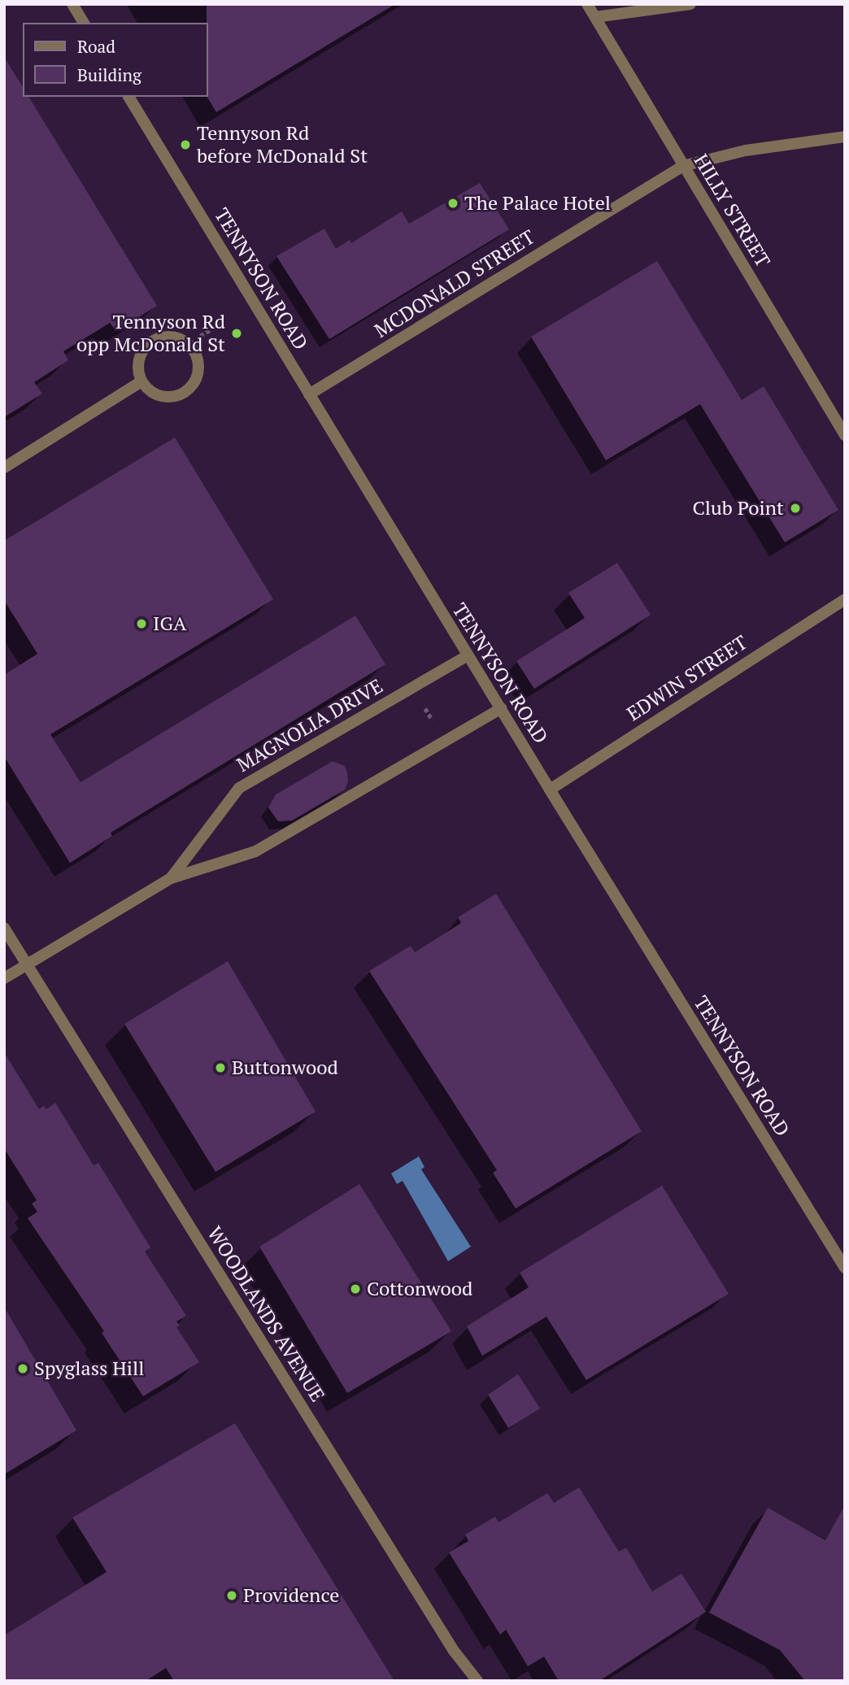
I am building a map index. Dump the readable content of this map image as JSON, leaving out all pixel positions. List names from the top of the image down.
{
  "streets": {
    "street": [
      "HILLY STREET",
      "TENNYSON ROAD",
      "MCDONALD STREET",
      "EDWIN STREET",
      "MAGNOLIA DRIVE",
      "WOODLANDS AVENUE"
    ]
  },
  "crossings": [
    ["HILLY STREET", "MCDONALD STREET"],
    ["TENNYSON ROAD", "MCDONALD STREET"],
    ["TENNYSON ROAD", "EDWIN STREET"],
    ["TENNYSON ROAD", "MAGNOLIA DRIVE"],
    ["MAGNOLIA DRIVE", "WOODLANDS AVENUE"]
  ],
  "places": [
    "Tennyson Rd before McDonald St",
    "The Palace Hotel",
    "Tennyson Rd opp McDonald St",
    "Club Point",
    "IGA",
    "Buttonwood",
    "Cottonwood",
    "Spyglass Hill",
    "Providence"
  ],
  "legend": ["Road", "Building"]
}
